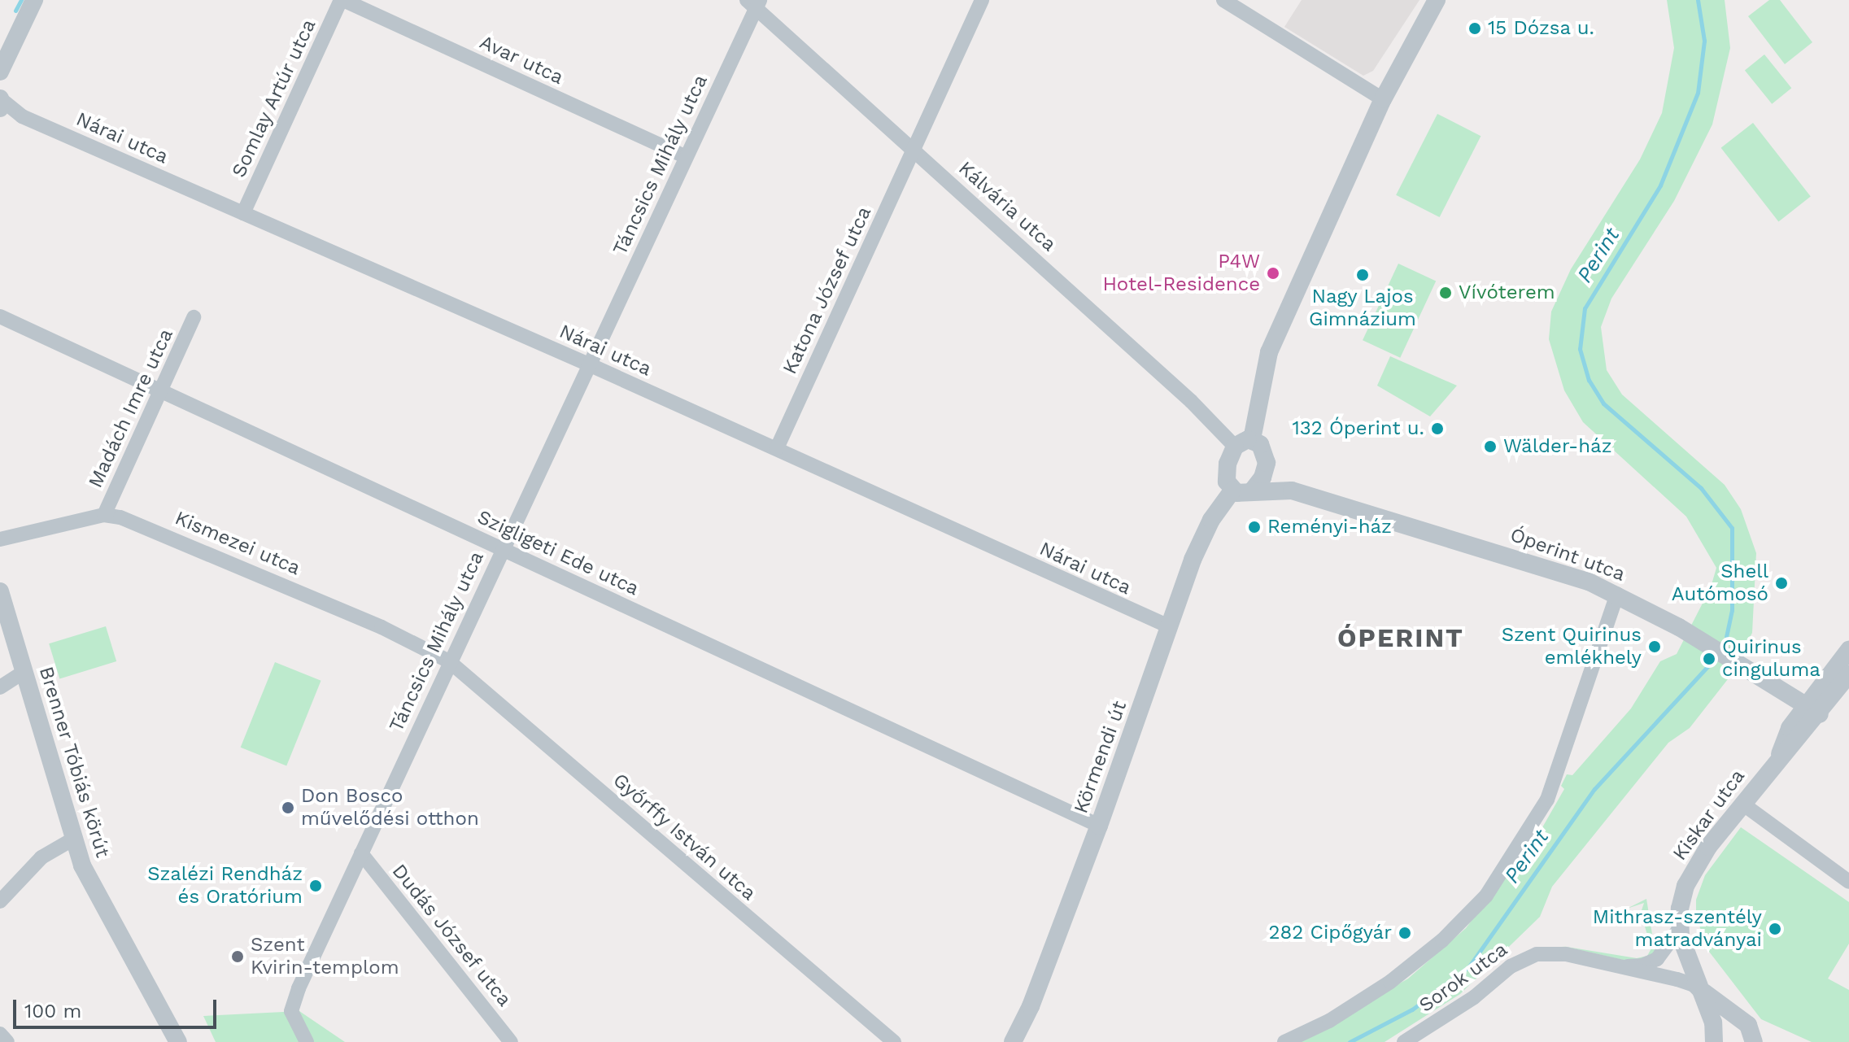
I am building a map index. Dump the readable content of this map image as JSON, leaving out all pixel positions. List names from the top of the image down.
{
  "streets": {
    "street": [
      "Avar utca",
      "Somlay Artúr utca",
      "Nárai utca",
      "Táncsics Mihály utca",
      "Kálvária utca",
      "Katona József utca",
      "Madách Imre utca",
      "Kismezei utca",
      "Szigligeti Ede utca",
      "Óperint utca",
      "Körmendi út",
      "Brenner Tóbiás körút",
      "Kiskar utca",
      "Győrffy István utca",
      "Dudás József utca",
      "Sorok utca"
    ]
  },
  "crossings": [
    ["Avar utca", "Somlay Artúr utca"],
    ["Avar utca", "Táncsics Mihály utca"],
    ["Somlay Artúr utca", "Nárai utca"],
    ["Nárai utca", "Táncsics Mihály utca"],
    ["Nárai utca", "Katona József utca"],
    ["Nárai utca", "Körmendi út"],
    ["Táncsics Mihály utca", "Kálvária utca"],
    ["Táncsics Mihály utca", "Kismezei utca"],
    ["Táncsics Mihály utca", "Szigligeti Ede utca"],
    ["Táncsics Mihály utca", "Győrffy István utca"],
    ["Táncsics Mihály utca", "Dudás József utca"],
    ["Kálvária utca", "Katona József utca"],
    ["Madách Imre utca", "Kismezei utca"],
    ["Madách Imre utca", "Szigligeti Ede utca"],
    ["Kismezei utca", "Győrffy István utca"],
    ["Szigligeti Ede utca", "Körmendi út"],
    ["Óperint utca", "Kiskar utca"]
  ],
  "districts": ["ÓPERINT"],
  "water": ["Perint"],
  "places": [
    "15 Dózsa u.",
    "P4W Hotel-Residence",
    "Nagy Lajos Gimnázium",
    "Vívóterem",
    "132 Óperint u.",
    "Wälder-ház",
    "Reményi-ház",
    "Shell Autómosó",
    "Szent Quirinus emlékhely",
    "Quirinus cinguluma",
    "Don Bosco művelődési otthon",
    "Szalézi Rendház és Oratórium",
    "Mithrasz-szentély matradványai",
    "282 Cipőgyár",
    "Szent Kvirin-templom"
  ],
  "scale_bar": "100 m"
}
